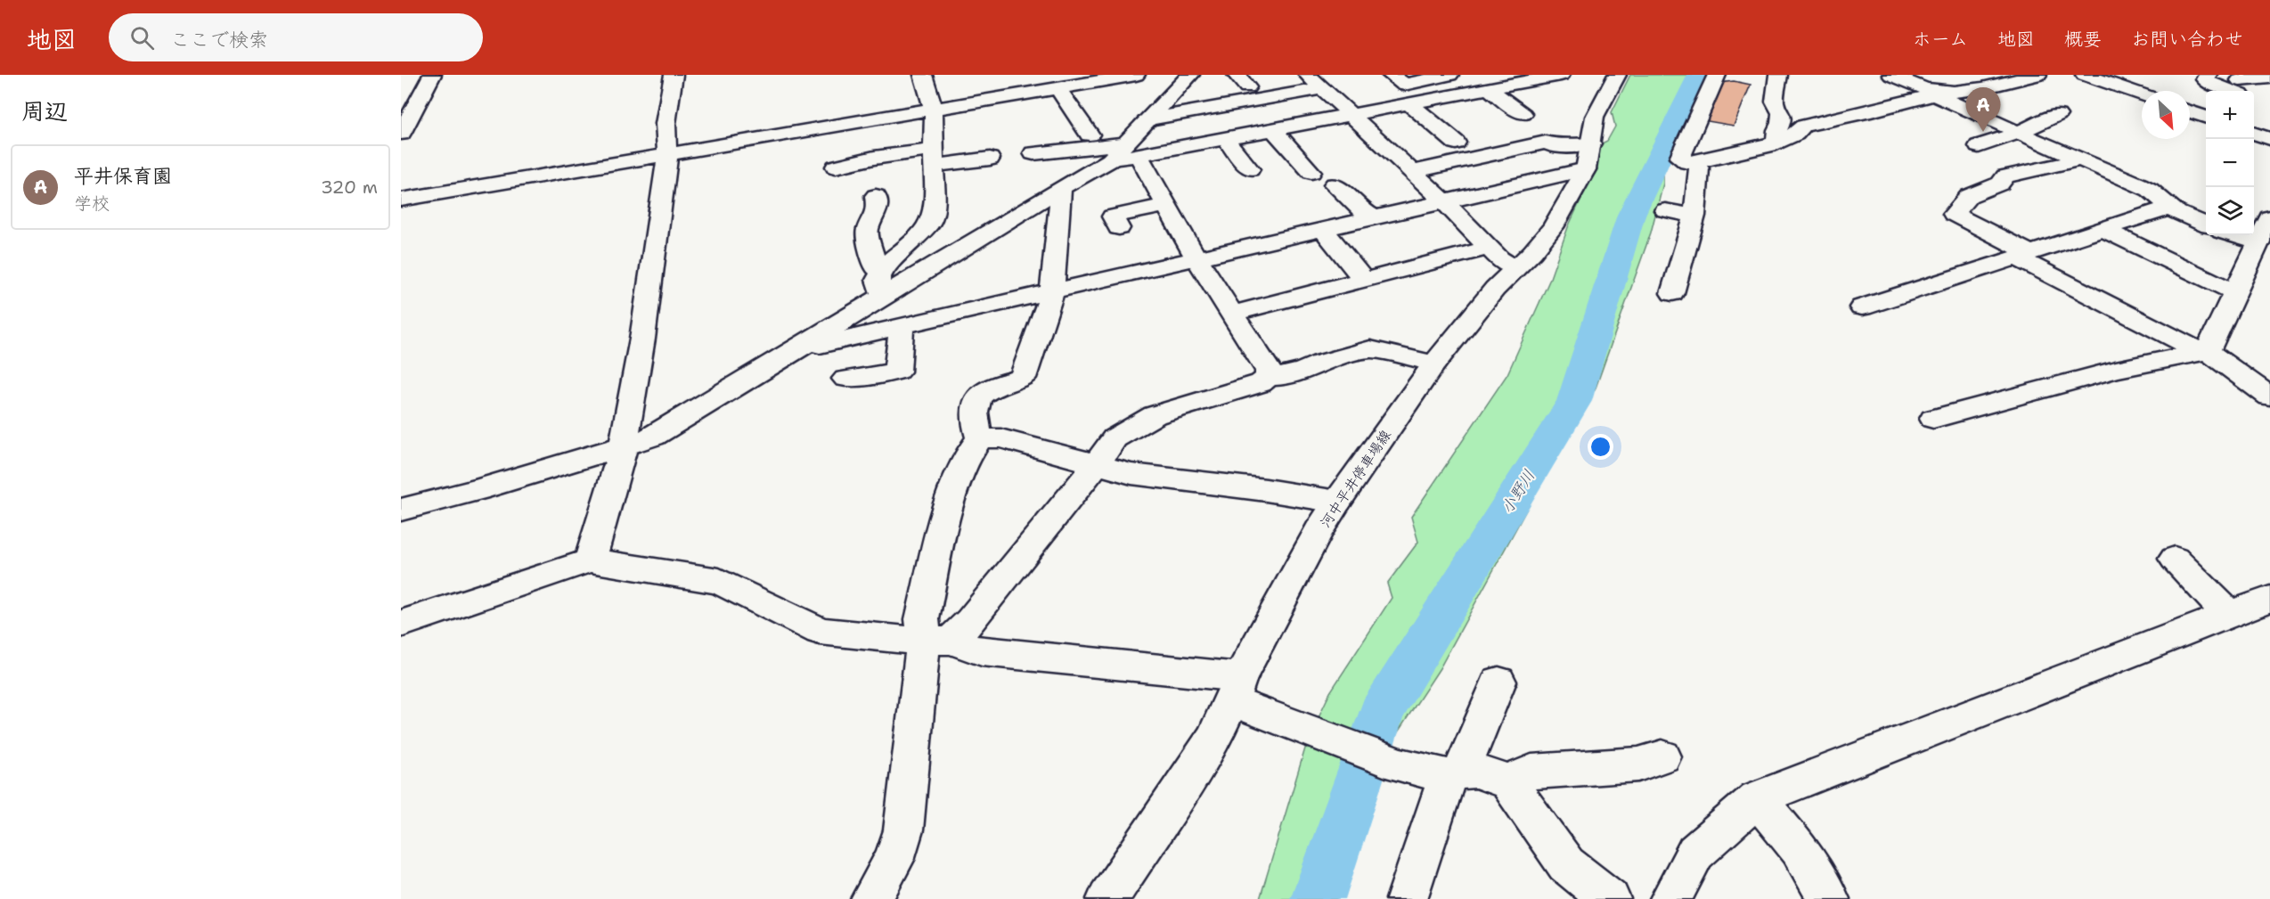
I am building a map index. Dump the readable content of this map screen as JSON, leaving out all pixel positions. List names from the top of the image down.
{
  "streets": {
    "street": ["河中平井停車場線"]
  },
  "water": ["小野川"],
  "north": "bottom right",
  "page": {
    "header": "地図",
    "search": "ここで検索",
    "nav": [
      "ホーム",
      "地図",
      "概要",
      "お問い合わせ"
    ],
    "heading": "周辺",
    "pins": "A",
    "map_buttons": ["+", "−"],
    "list": [
      {
        "mark": "A",
        "name": "平井保育園",
        "note": "学校",
        "value": "320 m"
      }
    ]
  }
}
